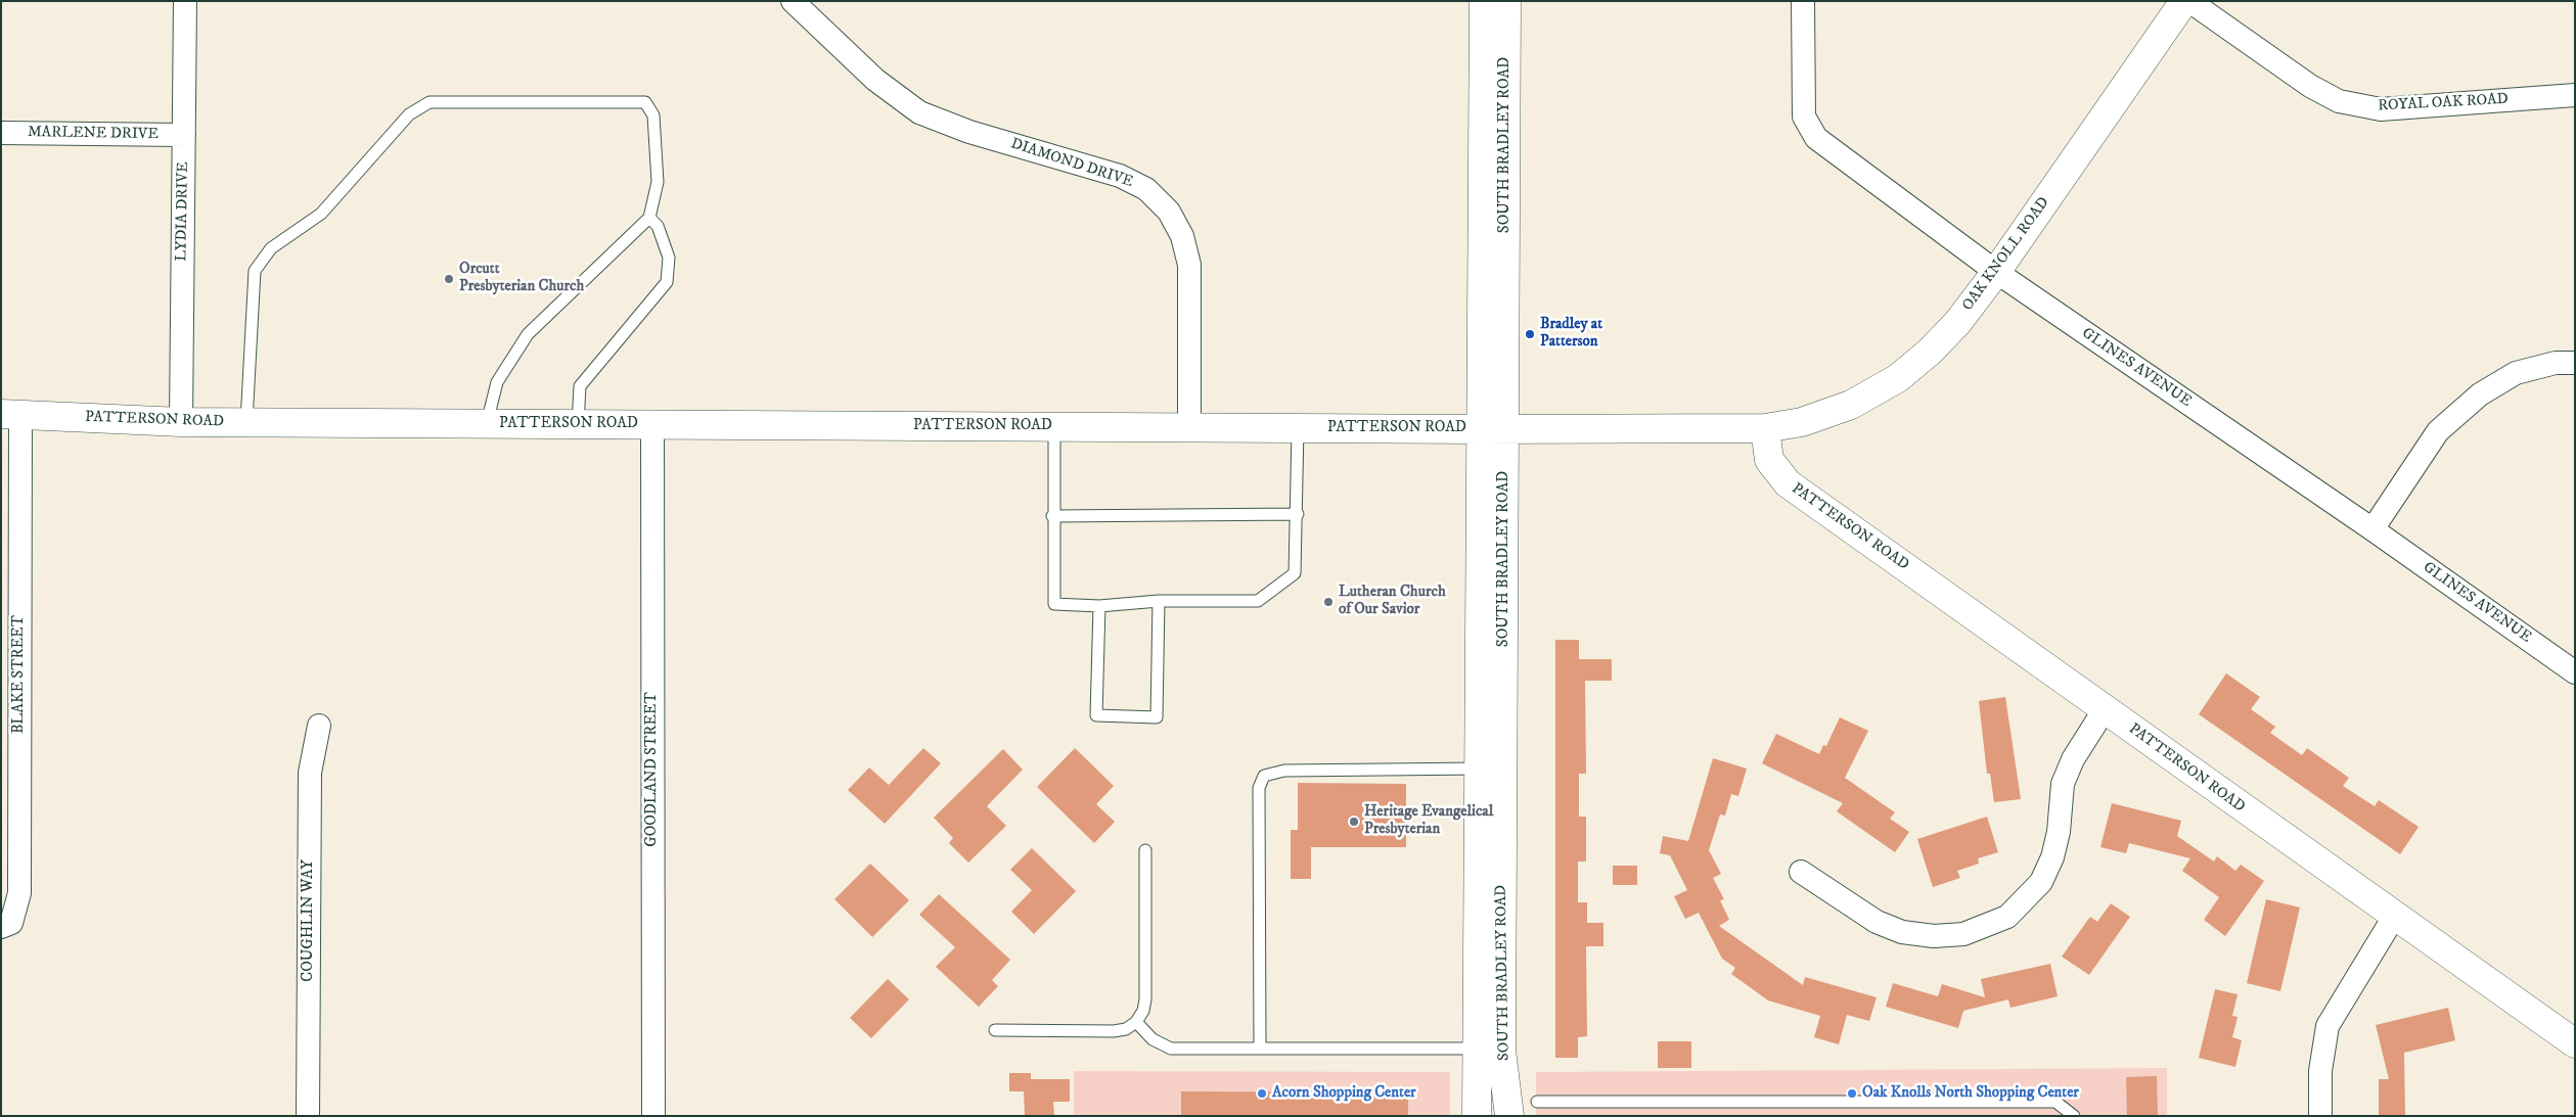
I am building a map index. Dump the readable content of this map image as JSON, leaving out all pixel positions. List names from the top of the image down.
{
  "streets": {
    "street": [
      "ROYAL OAK ROAD",
      "MARLENE DRIVE",
      "SOUTH BRADLEY ROAD",
      "DIAMOND DRIVE",
      "LYDIA DRIVE",
      "OAK KNOLL ROAD",
      "GLINES AVENUE",
      "PATTERSON ROAD",
      "BLAKE STREET",
      "GOODLAND STREET",
      "COUGHLIN WAY"
    ]
  },
  "crossings": [
    ["MARLENE DRIVE", "LYDIA DRIVE"],
    ["SOUTH BRADLEY ROAD", "PATTERSON ROAD"],
    ["DIAMOND DRIVE", "PATTERSON ROAD"],
    ["LYDIA DRIVE", "PATTERSON ROAD"],
    ["OAK KNOLL ROAD", "GLINES AVENUE"],
    ["OAK KNOLL ROAD", "PATTERSON ROAD"],
    ["PATTERSON ROAD", "BLAKE STREET"],
    ["PATTERSON ROAD", "GOODLAND STREET"]
  ],
  "places": [
    "Orcutt Presbyterian Church",
    "Bradley at Patterson",
    "Lutheran Church of Our Savior",
    "Heritage Evangelical Presbyterian",
    "Acorn Shopping Center",
    "Oak Knolls North Shopping Center"
  ]
}
